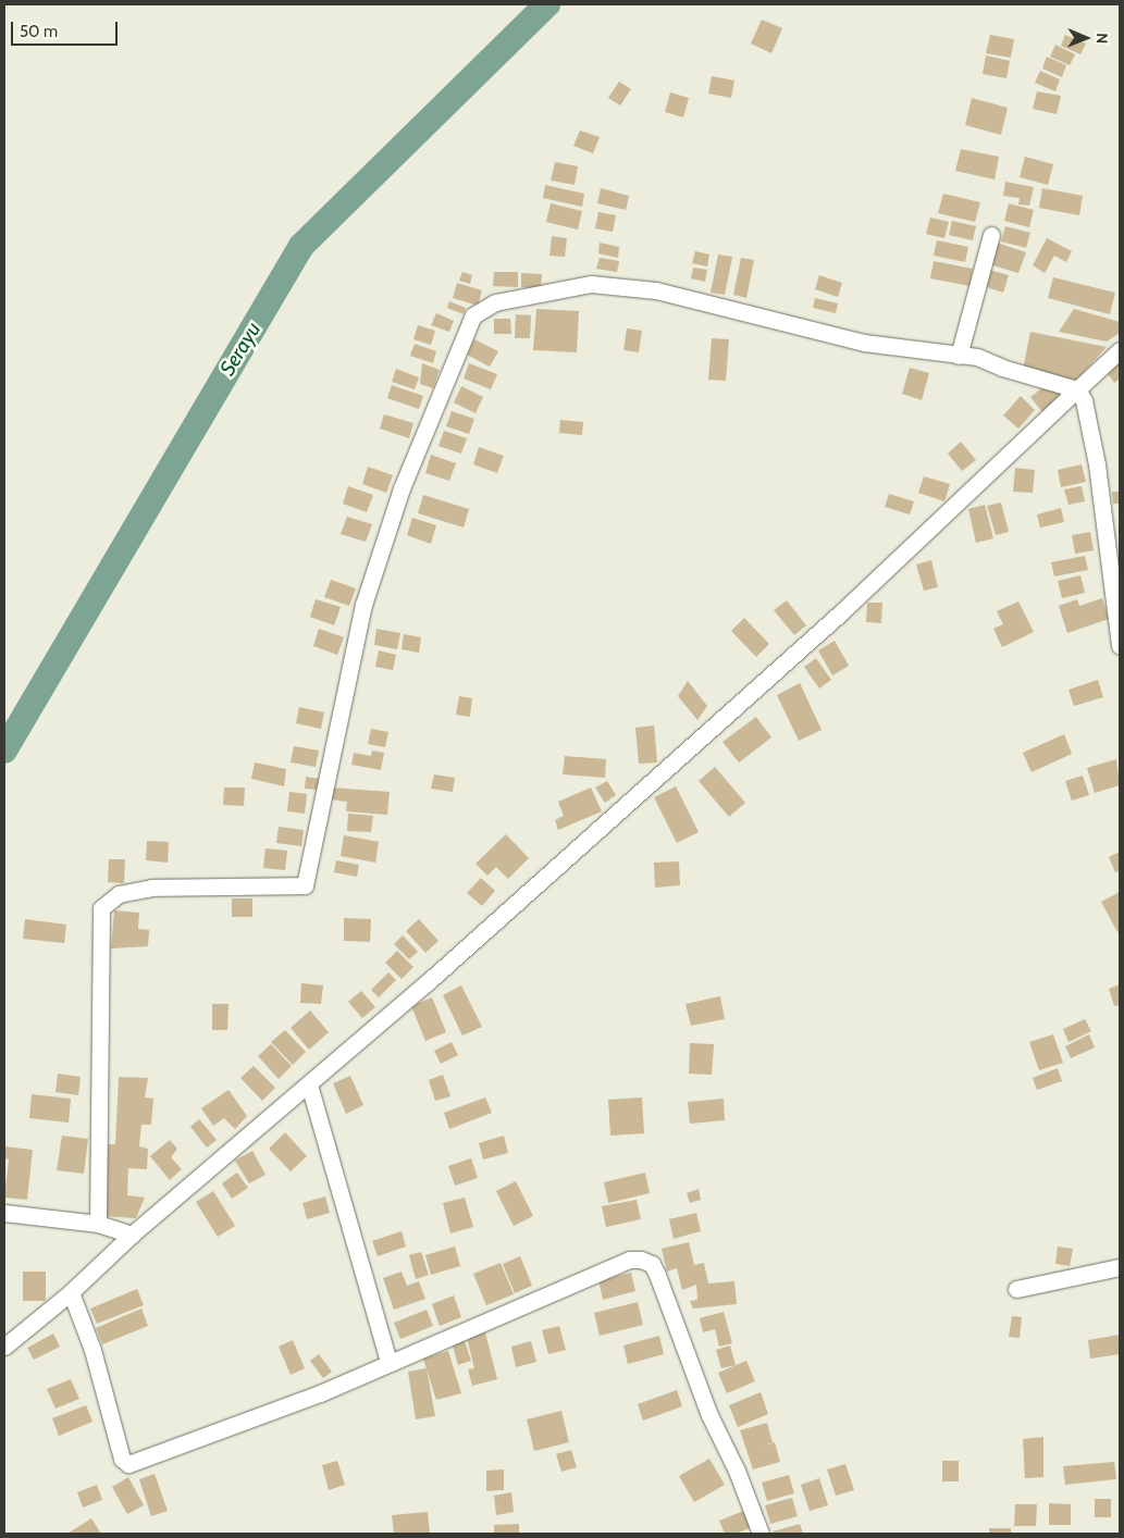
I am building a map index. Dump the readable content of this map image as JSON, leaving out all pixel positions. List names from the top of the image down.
{
  "water": ["Serayu"],
  "scale_bar": "50 m",
  "north": "right"
}
